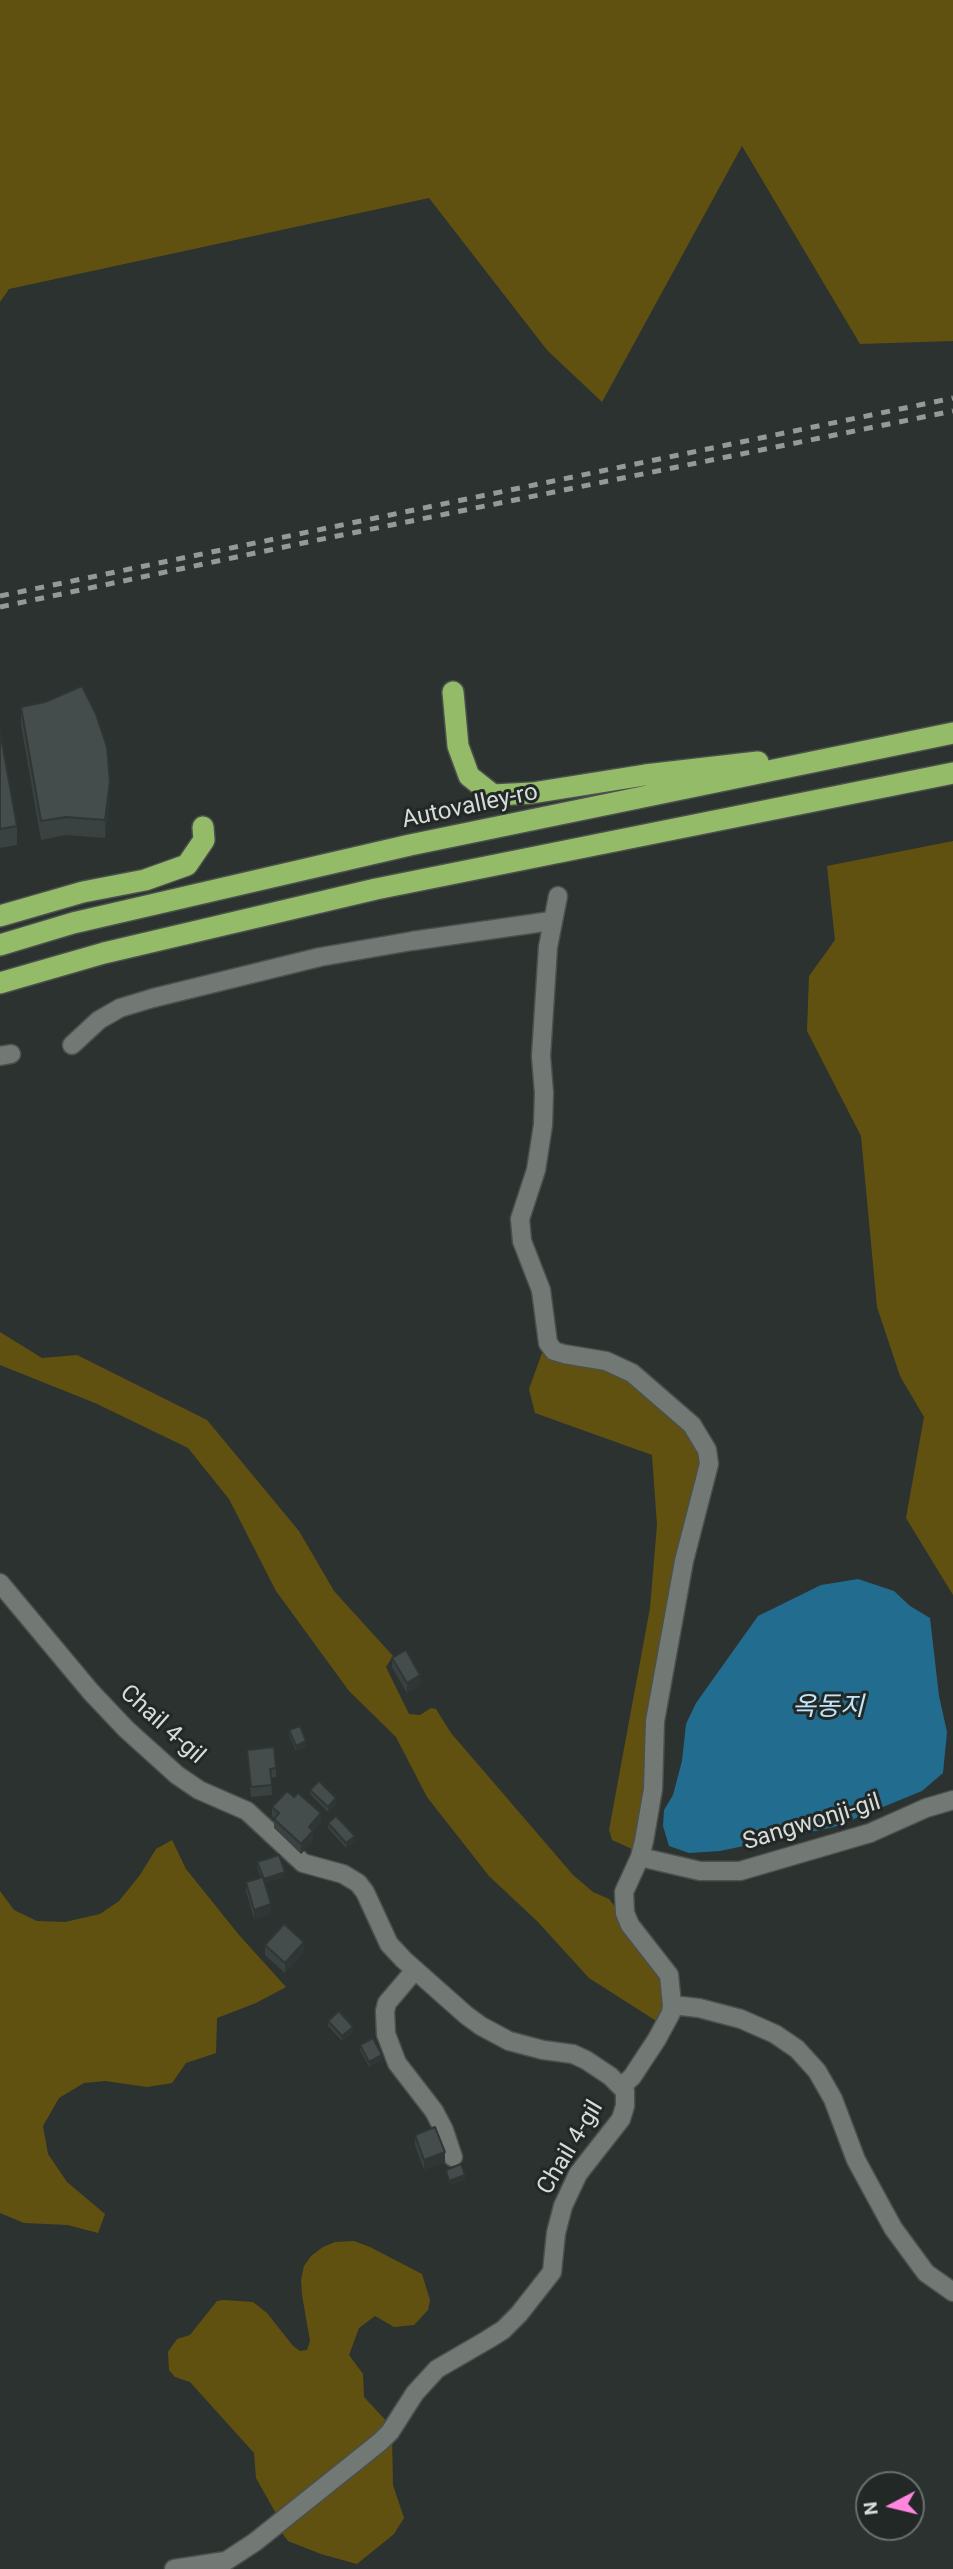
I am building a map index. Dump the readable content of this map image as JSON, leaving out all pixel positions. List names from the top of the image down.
{
  "streets": {
    "highway": ["Autovalley-ro"],
    "street": ["Chail 4-gil", "Sangwonji-gil"]
  },
  "water": ["옥동지"],
  "north": "left"
}
